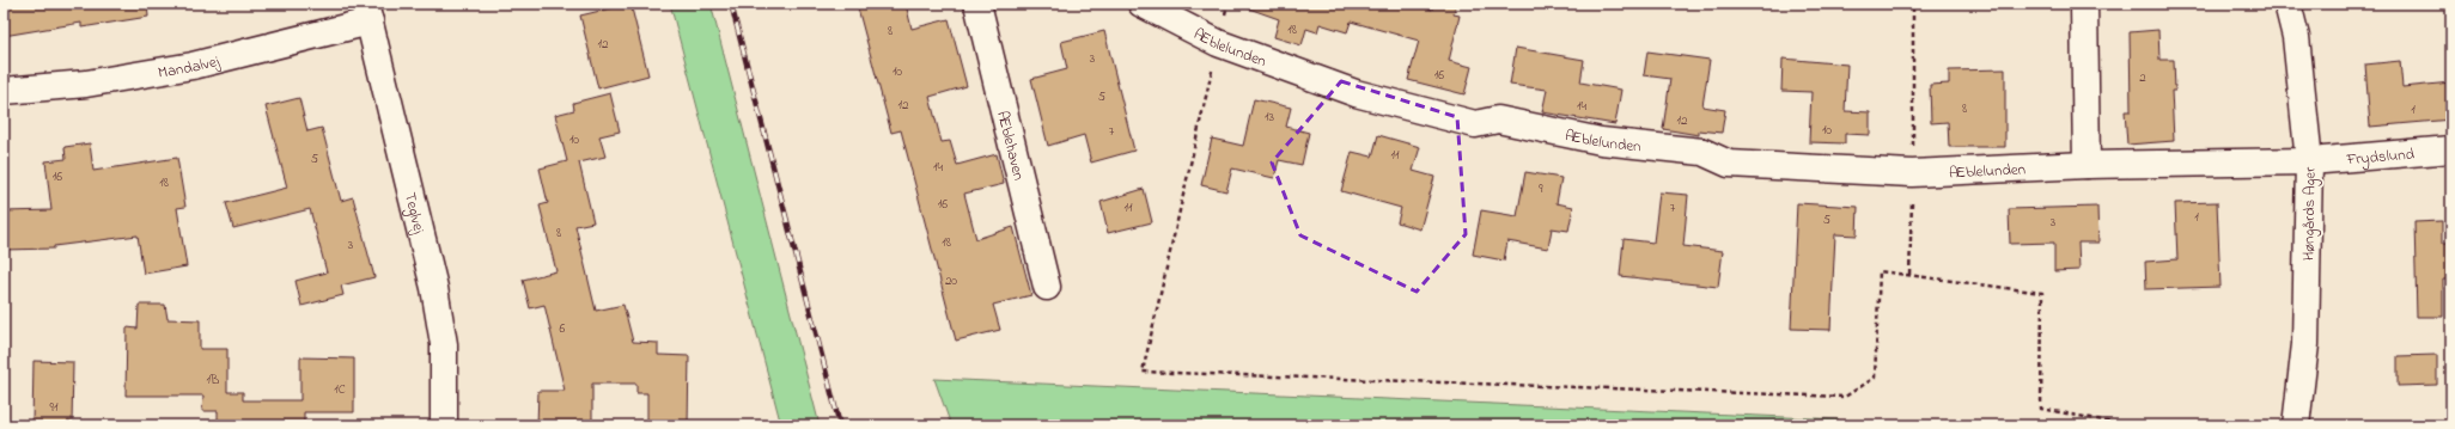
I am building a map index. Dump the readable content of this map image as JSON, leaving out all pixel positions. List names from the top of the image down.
{
  "streets": {
    "street": [
      "Æblelunden",
      "Mandalvej",
      "Æblehaven",
      "Frydslund",
      "Teglvej",
      "Høngårds Ager"
    ]
  },
  "crossings": [
    ["Æblelunden", "Frydslund"],
    ["Æblelunden", "Høngårds Ager"],
    ["Mandalvej", "Teglvej"],
    ["Frydslund", "Høngårds Ager"]
  ],
  "house_numbers": [
    "18",
    "8",
    "12",
    "3",
    "10",
    "16",
    "2",
    "5",
    "12",
    "14",
    "8",
    "1",
    "13",
    "12",
    "10",
    "7",
    "10",
    "11",
    "5",
    "14",
    "16",
    "18",
    "9",
    "16",
    "11",
    "7",
    "1",
    "5",
    "3",
    "8",
    "18",
    "3",
    "20",
    "6",
    "1B",
    "1C",
    "91"
  ]
}
